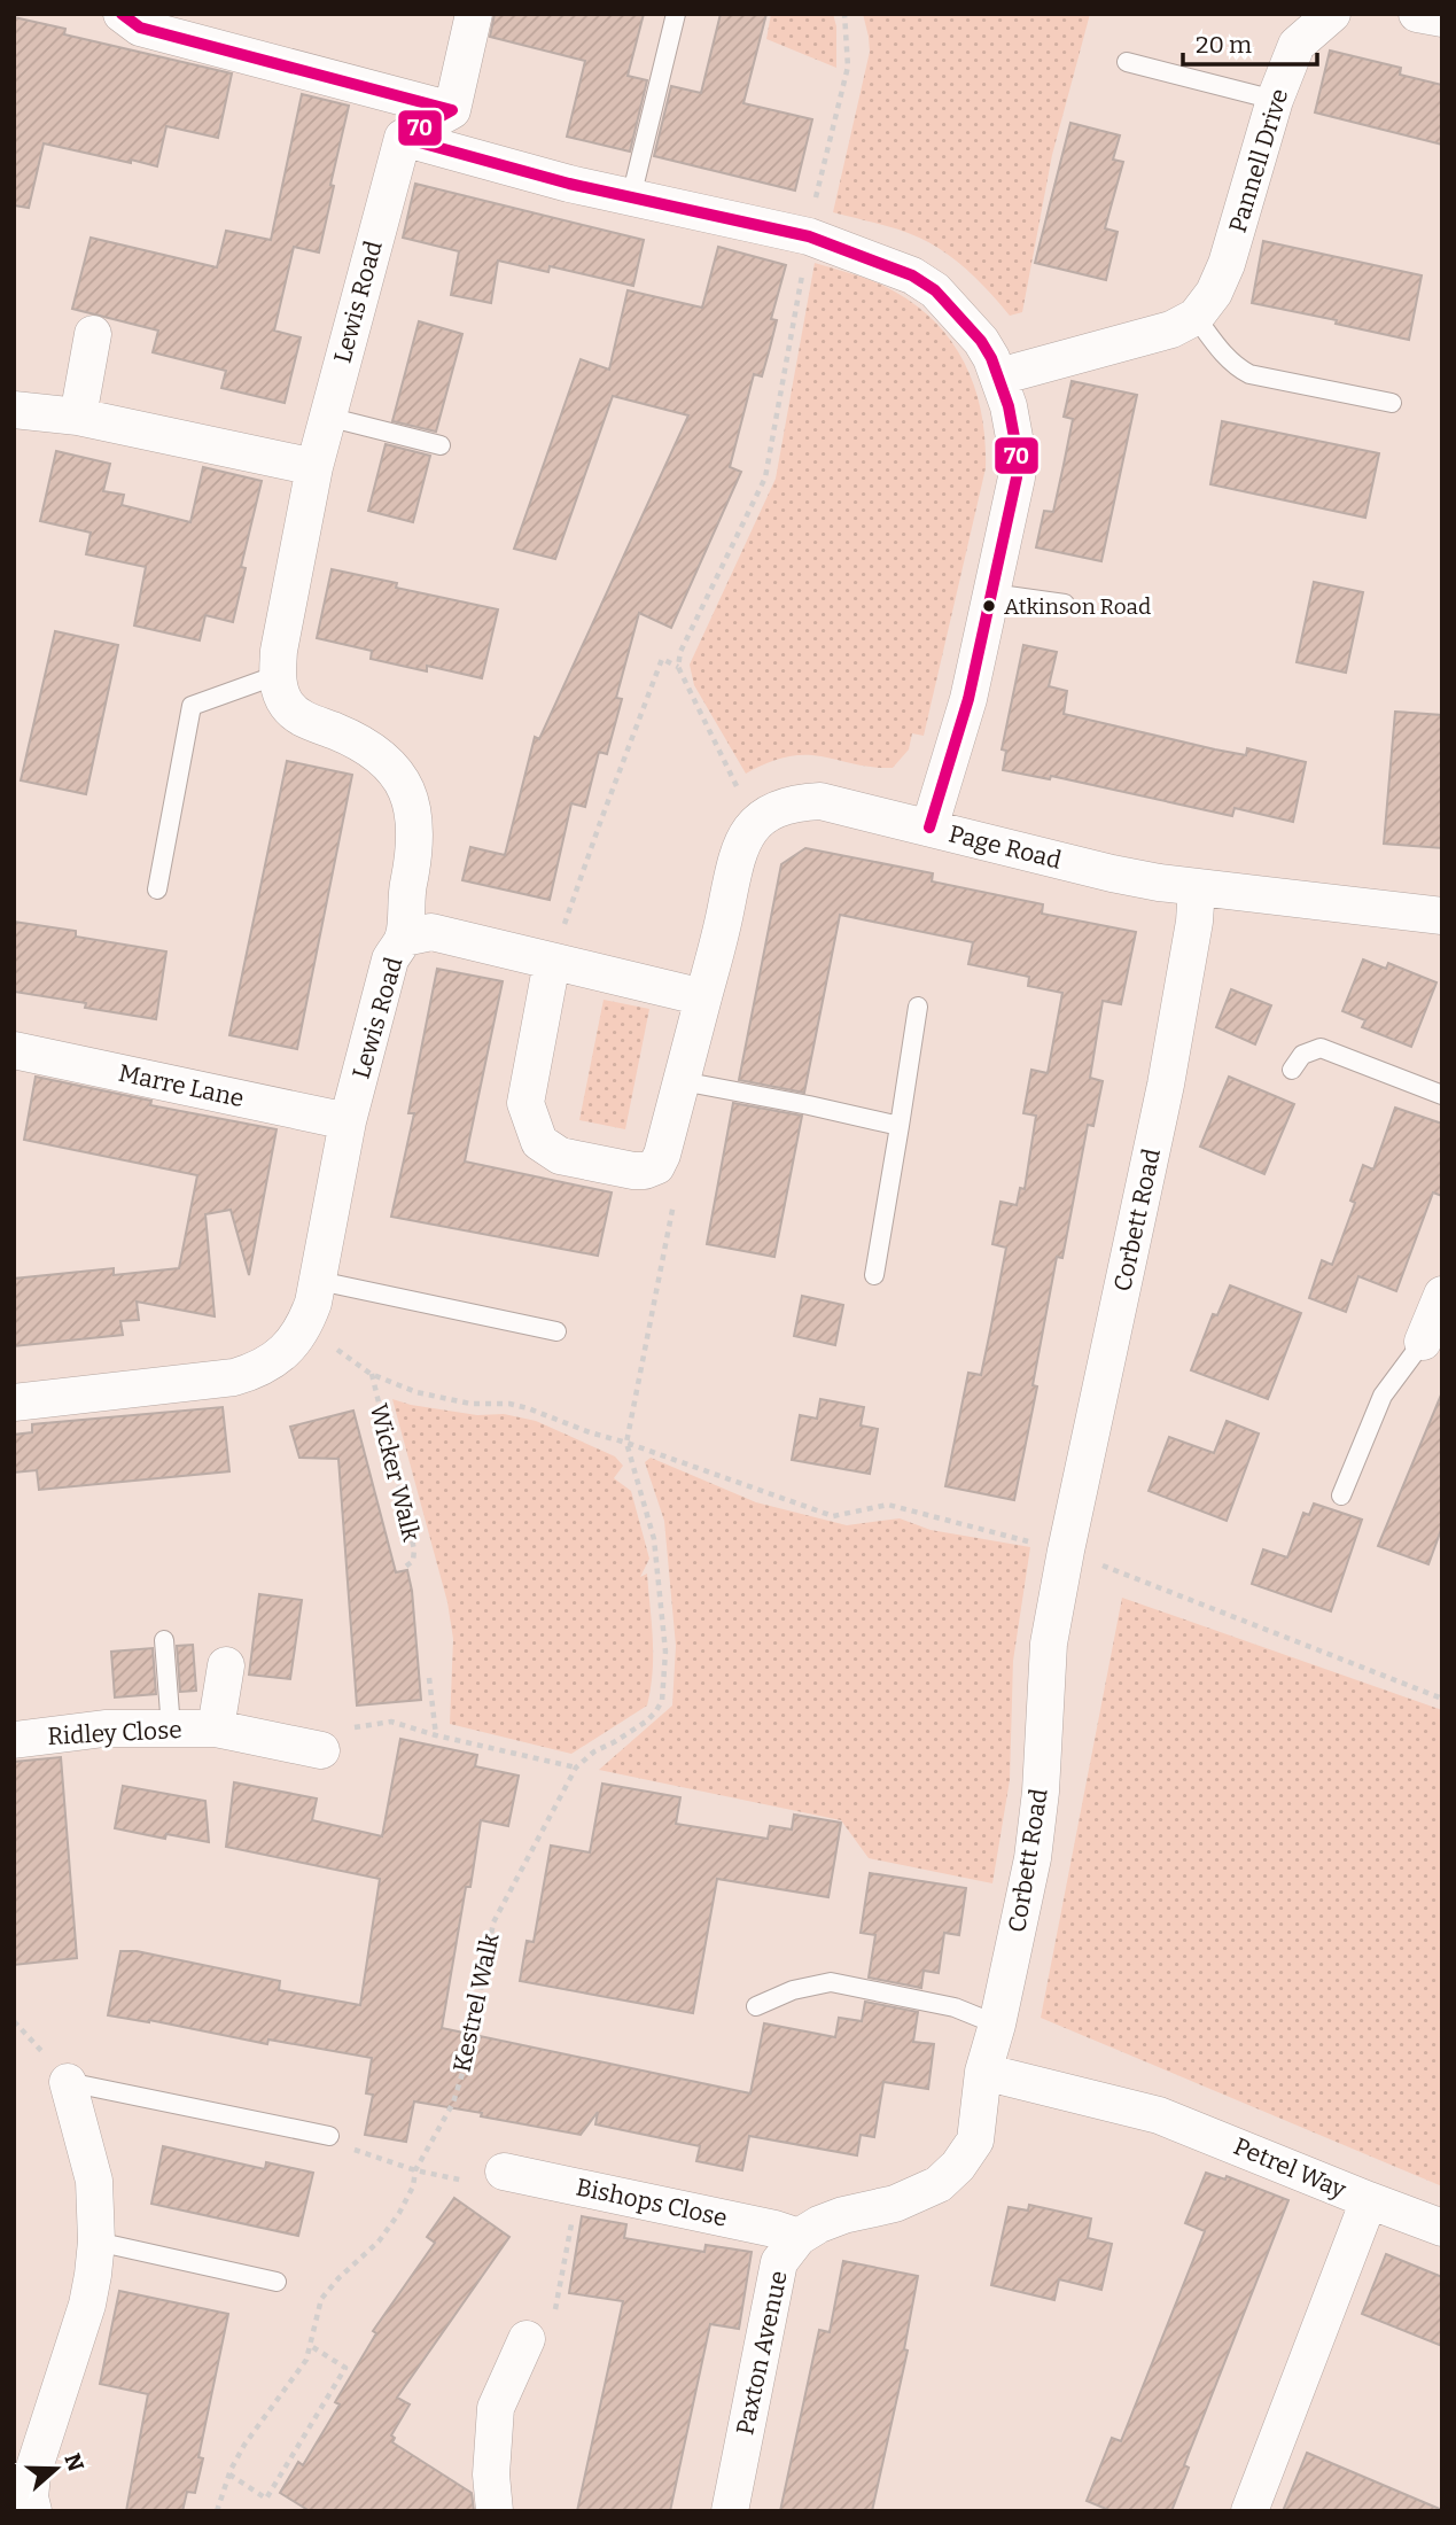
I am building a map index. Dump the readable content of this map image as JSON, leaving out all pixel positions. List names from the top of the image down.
{
  "streets": {
    "street": [
      "Pannell Drive",
      "Lewis Road",
      "Page Road",
      "Marre Lane",
      "Corbett Road",
      "Ridley Close",
      "Petrel Way",
      "Bishops Close",
      "Paxton Avenue"
    ],
    "path": ["Wicker Walk", "Kestrel Walk"]
  },
  "crossings": [
    ["Lewis Road", "Marre Lane"],
    ["Lewis Road", "Wicker Walk"],
    ["Page Road", "Corbett Road"],
    ["Corbett Road", "Petrel Way"],
    ["Wicker Walk", "Kestrel Walk"],
    ["Bishops Close", "Paxton Avenue"]
  ],
  "places": ["Atkinson Road"],
  "lines": ["transit line 70"],
  "scale_bar": "20 m",
  "north": "right"
}
